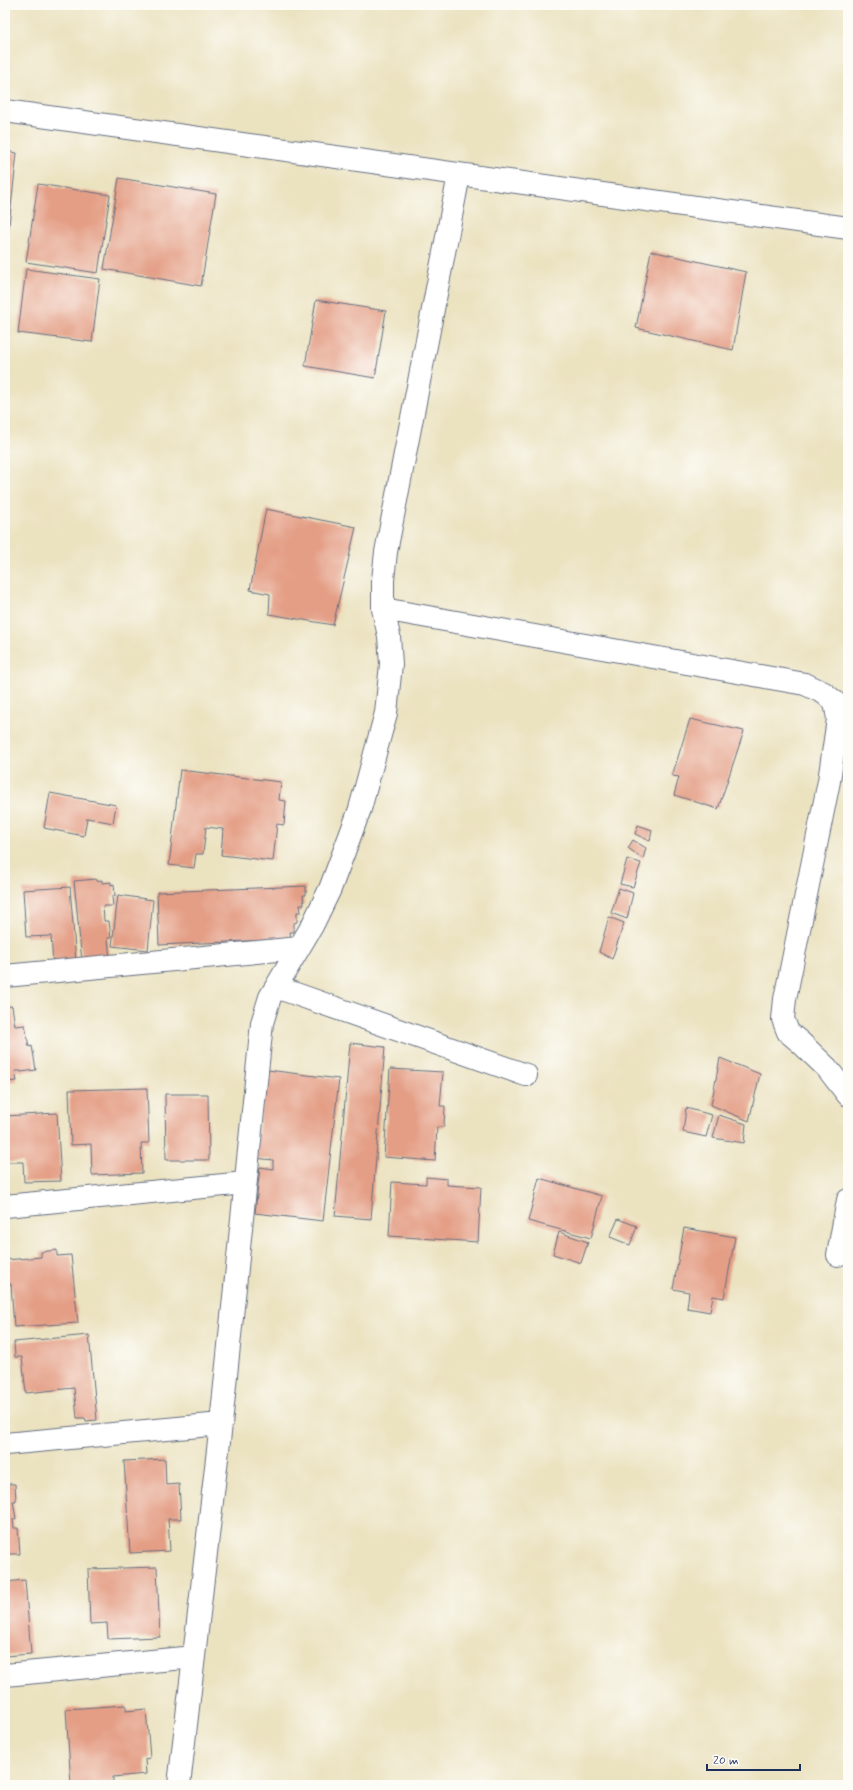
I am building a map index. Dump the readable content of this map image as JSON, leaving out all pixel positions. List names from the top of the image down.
{
  "scale_bar": "20 m"
}
